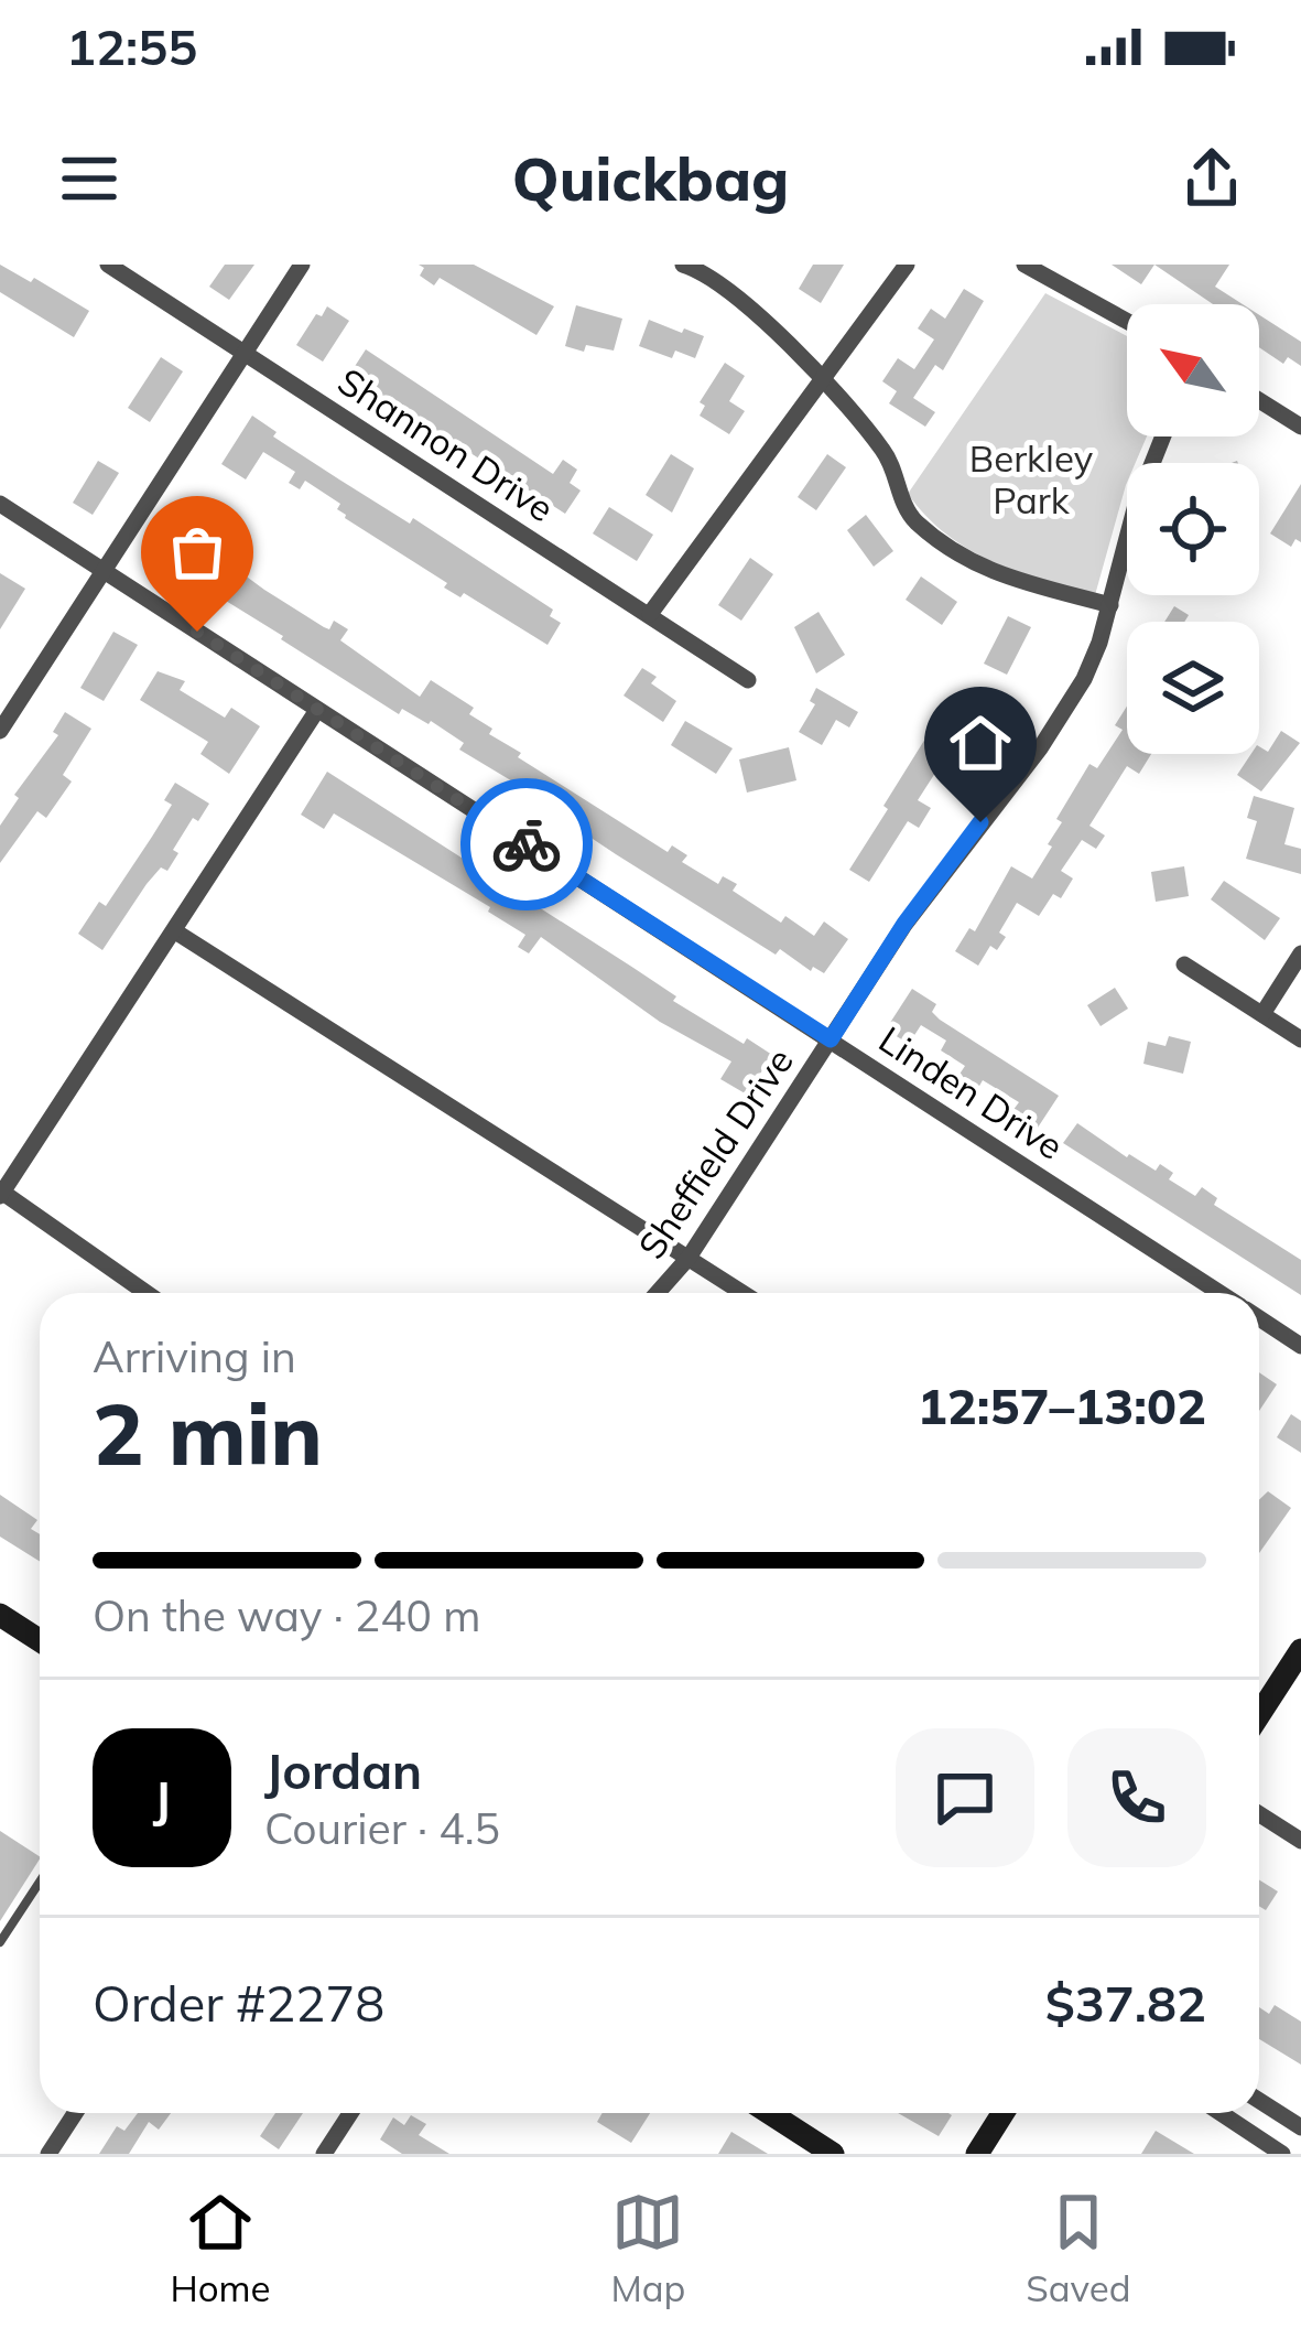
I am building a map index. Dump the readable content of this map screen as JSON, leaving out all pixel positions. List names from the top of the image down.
{
  "streets": {
    "street": ["Shannon Drive", "Linden Drive", "Sheffield Drive"]
  },
  "crossings": [
    ["Linden Drive", "Sheffield Drive"]
  ],
  "parks": ["Berkley Park"],
  "north": "top left",
  "page": {
    "status": "12:55",
    "header": "Quickbag",
    "heading": ["2 min", "Arriving in", "12:57–13:02"],
    "panel": [
      "Jordan",
      "Courier · 4.5",
      "Order #2278",
      "$37.82"
    ],
    "bar": "On the way · 240 m",
    "round": "J",
    "tabs": ["Home", "Map", "Saved"]
  }
}
